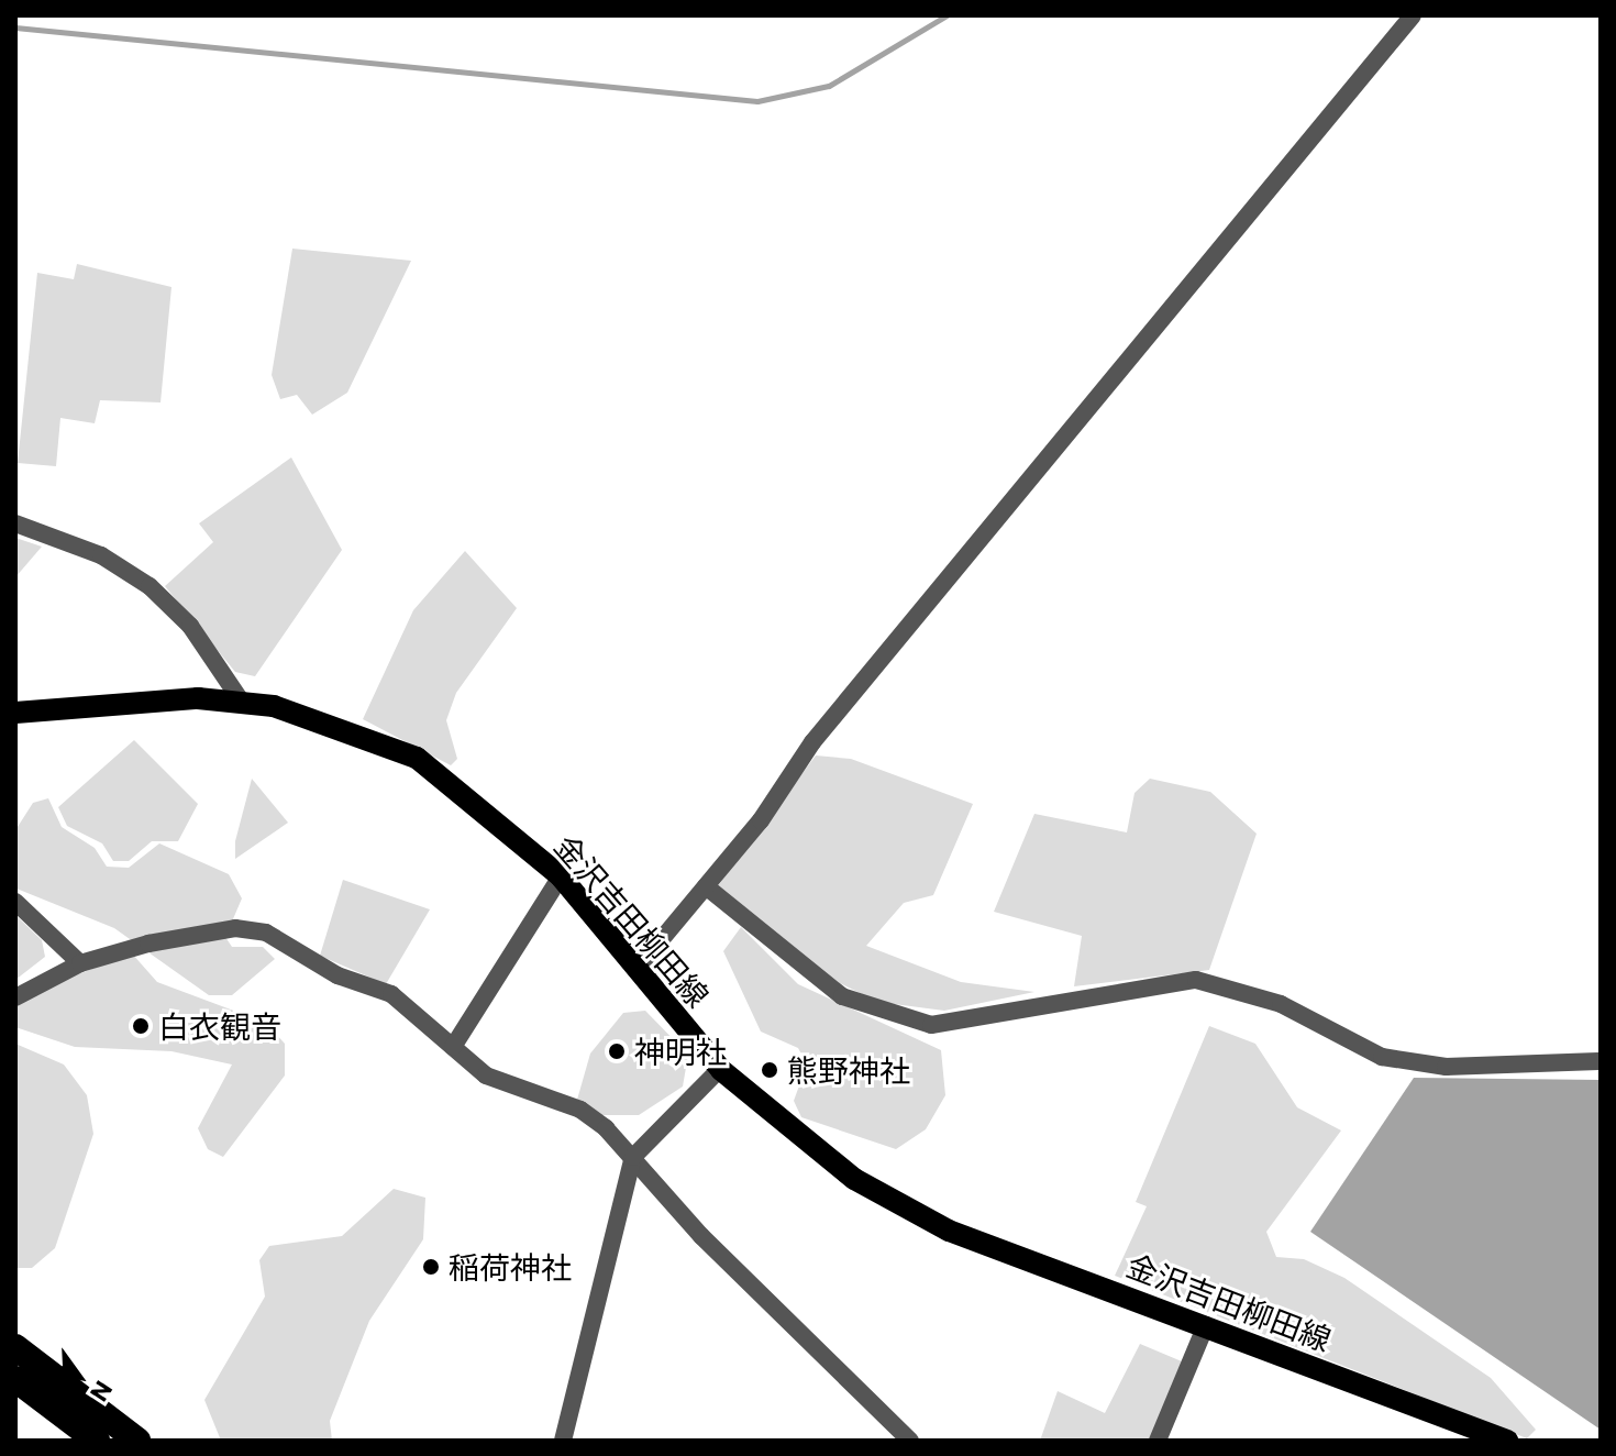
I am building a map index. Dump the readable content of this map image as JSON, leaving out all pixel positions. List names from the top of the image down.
{
  "streets": {
    "main road": ["金沢吉田柳田線"]
  },
  "places": [
    "白衣観音",
    "神明社",
    "熊野神社",
    "稲荷神社"
  ],
  "north": "bottom right"
}
